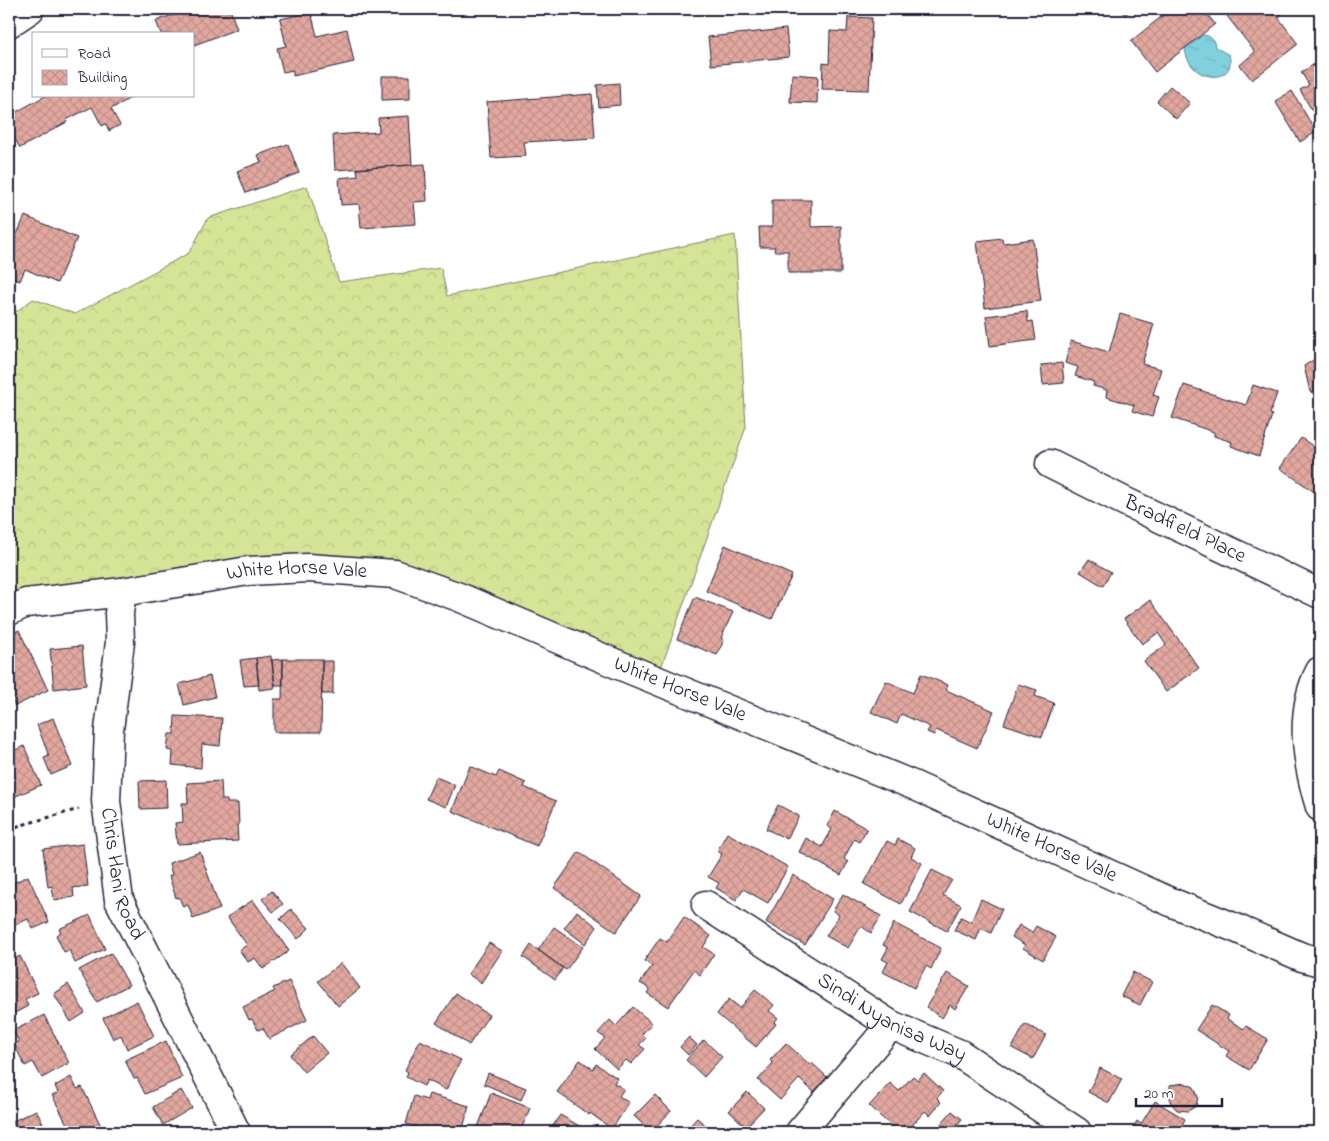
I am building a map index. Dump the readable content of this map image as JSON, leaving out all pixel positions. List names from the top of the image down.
{
  "streets": {
    "street": [
      "Bradfield Place",
      "White Horse Vale",
      "Chris Hani Road",
      "Sindi Nyanisa Way"
    ]
  },
  "crossings": [
    ["White Horse Vale", "Chris Hani Road"]
  ],
  "legend": ["Road", "Building"],
  "scale_bar": "20 m"
}
